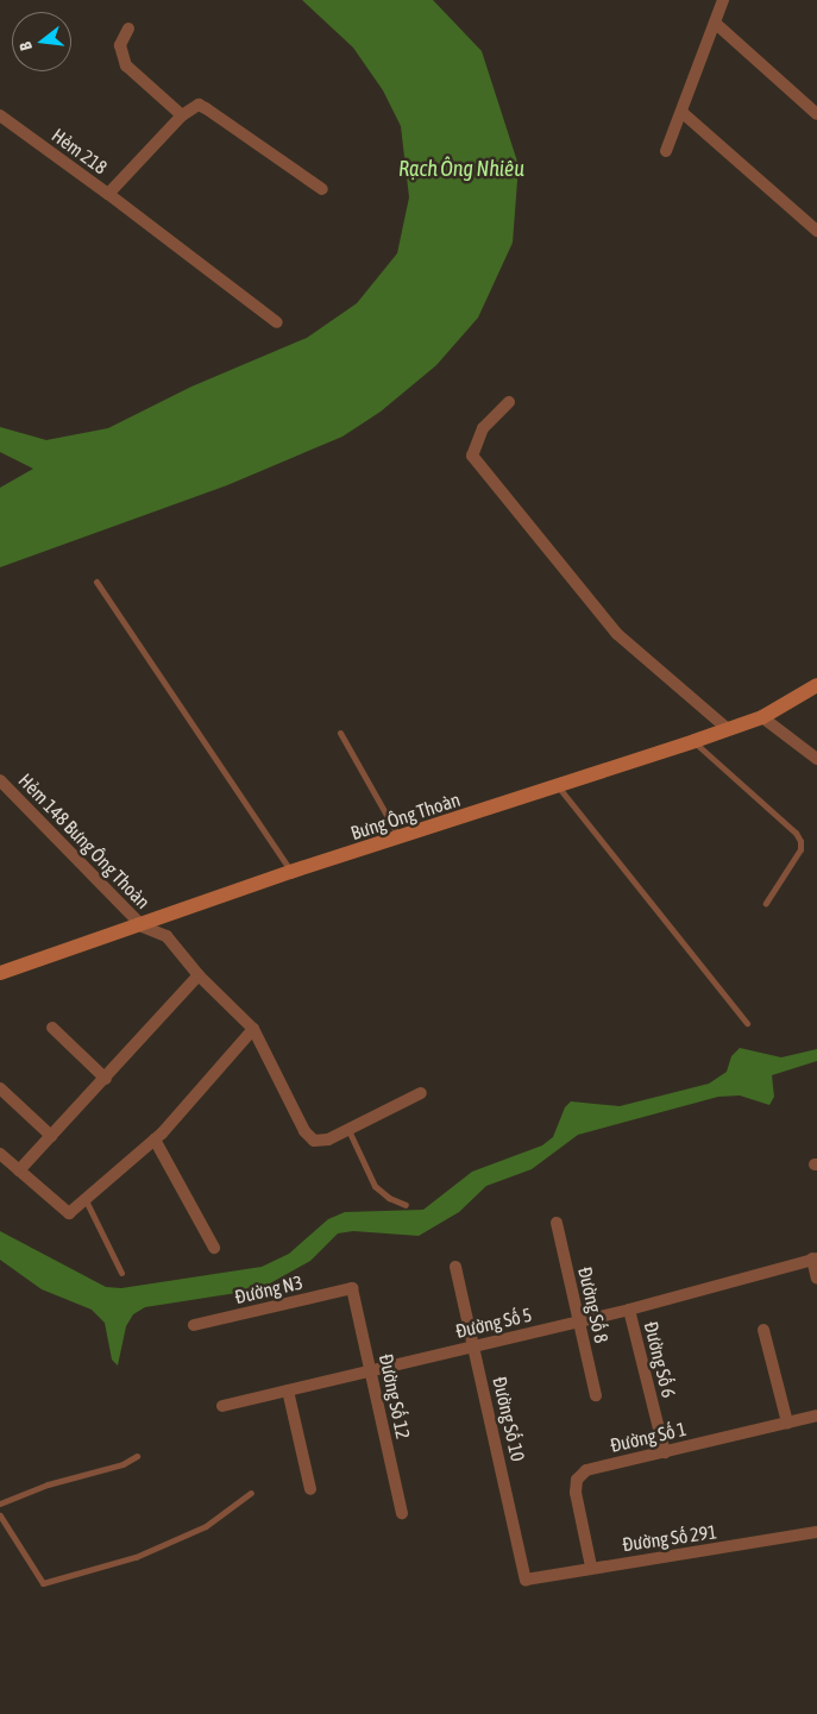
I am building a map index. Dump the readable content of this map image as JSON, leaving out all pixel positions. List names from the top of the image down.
{
  "streets": {
    "street": [
      "Hẻm 218",
      "Bưng Ông Thoàn",
      "Hẻm 148 Bưng Ông Thoàn",
      "Đường N3",
      "Đường Số 8",
      "Đường Số 5",
      "Đường Số 6",
      "Đường Số 12",
      "Đường Số 10",
      "Đường Số 1",
      "Đường Số 291"
    ]
  },
  "crossings": [
    ["Bưng Ông Thoàn", "Hẻm 148 Bưng Ông Thoàn"],
    ["Đường N3", "Đường Số 12"],
    ["Đường Số 8", "Đường Số 5"],
    ["Đường Số 5", "Đường Số 6"],
    ["Đường Số 5", "Đường Số 12"],
    ["Đường Số 5", "Đường Số 10"],
    ["Đường Số 6", "Đường Số 1"],
    ["Đường Số 10", "Đường Số 291"],
    ["Đường Số 1", "Đường Số 291"]
  ],
  "water": ["Rạch Ông Nhiêu"],
  "north": "left"
}
